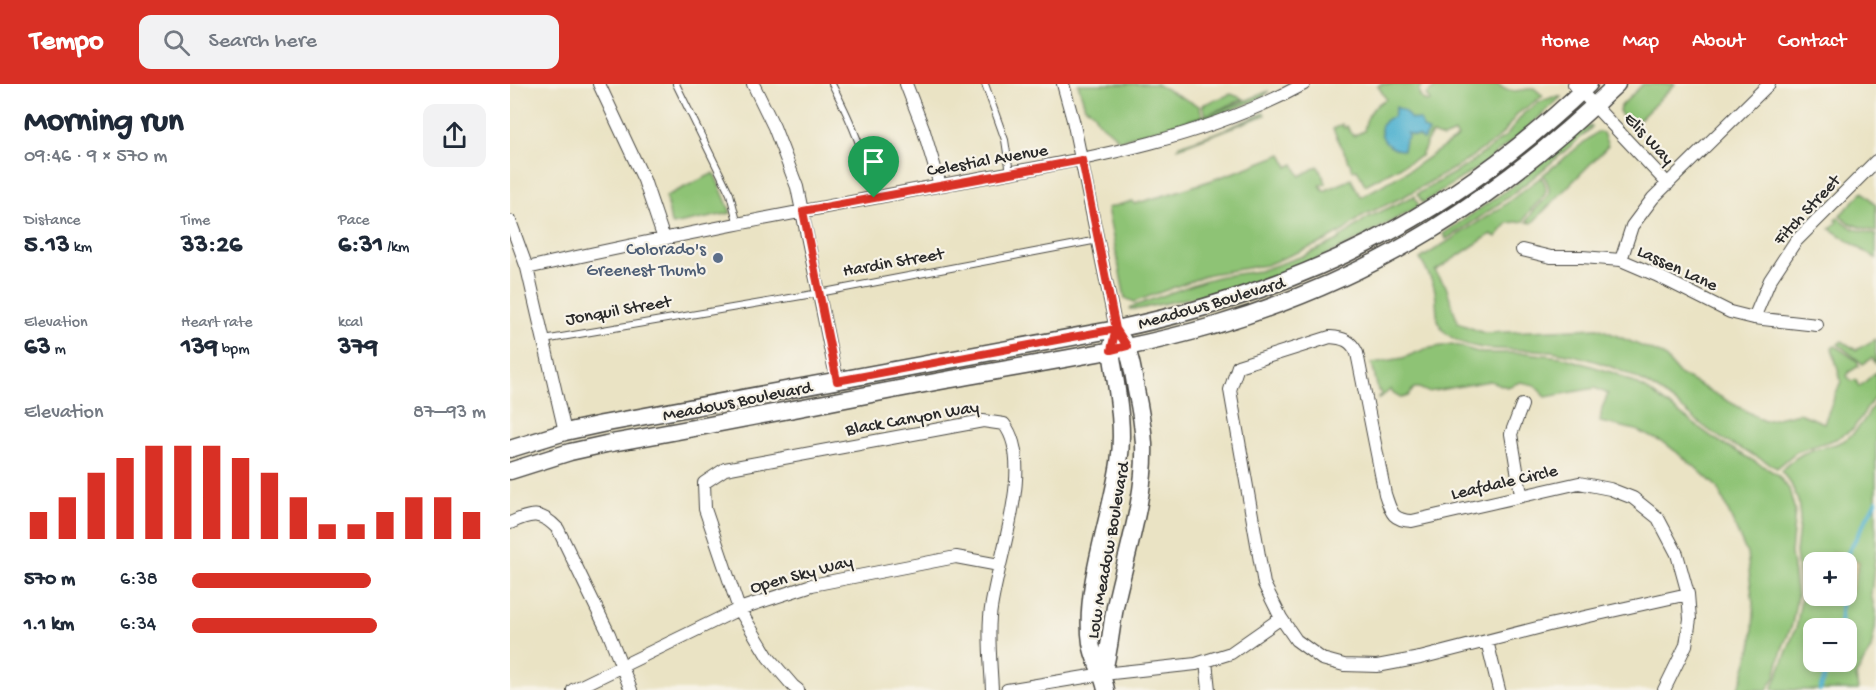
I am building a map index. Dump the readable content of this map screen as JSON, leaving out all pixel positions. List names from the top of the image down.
{
  "streets": {
    "main road": ["Meadows Boulevard", "Low Meadow Boulevard"],
    "street": [
      "Elis Way",
      "Celestial Avenue",
      "Fitch Street",
      "Lassen Lane",
      "Jonquil Street",
      "Black Canyon Way",
      "Leafdale Circle",
      "Open Sky Way"
    ],
    "lane": ["Hardin Street"]
  },
  "crossings": [
    ["Elis Way", "Meadows Boulevard"],
    ["Celestial Avenue", "Jonquil Street"],
    ["Celestial Avenue", "Low Meadow Boulevard"],
    ["Fitch Street", "Lassen Lane"],
    ["Hardin Street", "Jonquil Street"],
    ["Hardin Street", "Low Meadow Boulevard"],
    ["Meadows Boulevard", "Jonquil Street"],
    ["Meadows Boulevard", "Low Meadow Boulevard"],
    ["Black Canyon Way", "Open Sky Way"]
  ],
  "places": ["Colorado's Greenest Thumb"],
  "page": {
    "header": "Tempo",
    "search": "Search here",
    "nav": [
      "Home",
      "Map",
      "About",
      "Contact"
    ],
    "heading": ["Morning run", "09:46 · 9 × 570 m"],
    "stats": [
      ["Distance", "5.13 km"],
      ["Time", "33:26"],
      ["Pace", "6:31 /km"],
      ["Elevation", "63 m"],
      ["Heart rate", "139 bpm"],
      ["kcal", "379"]
    ],
    "chart": ["Elevation", "87–93 m"],
    "map_buttons": ["+", "−"],
    "list": [
      {
        "name": "570 m",
        "note": "6:38"
      },
      {
        "name": "1.1 km",
        "note": "6:34"
      }
    ]
  }
}
